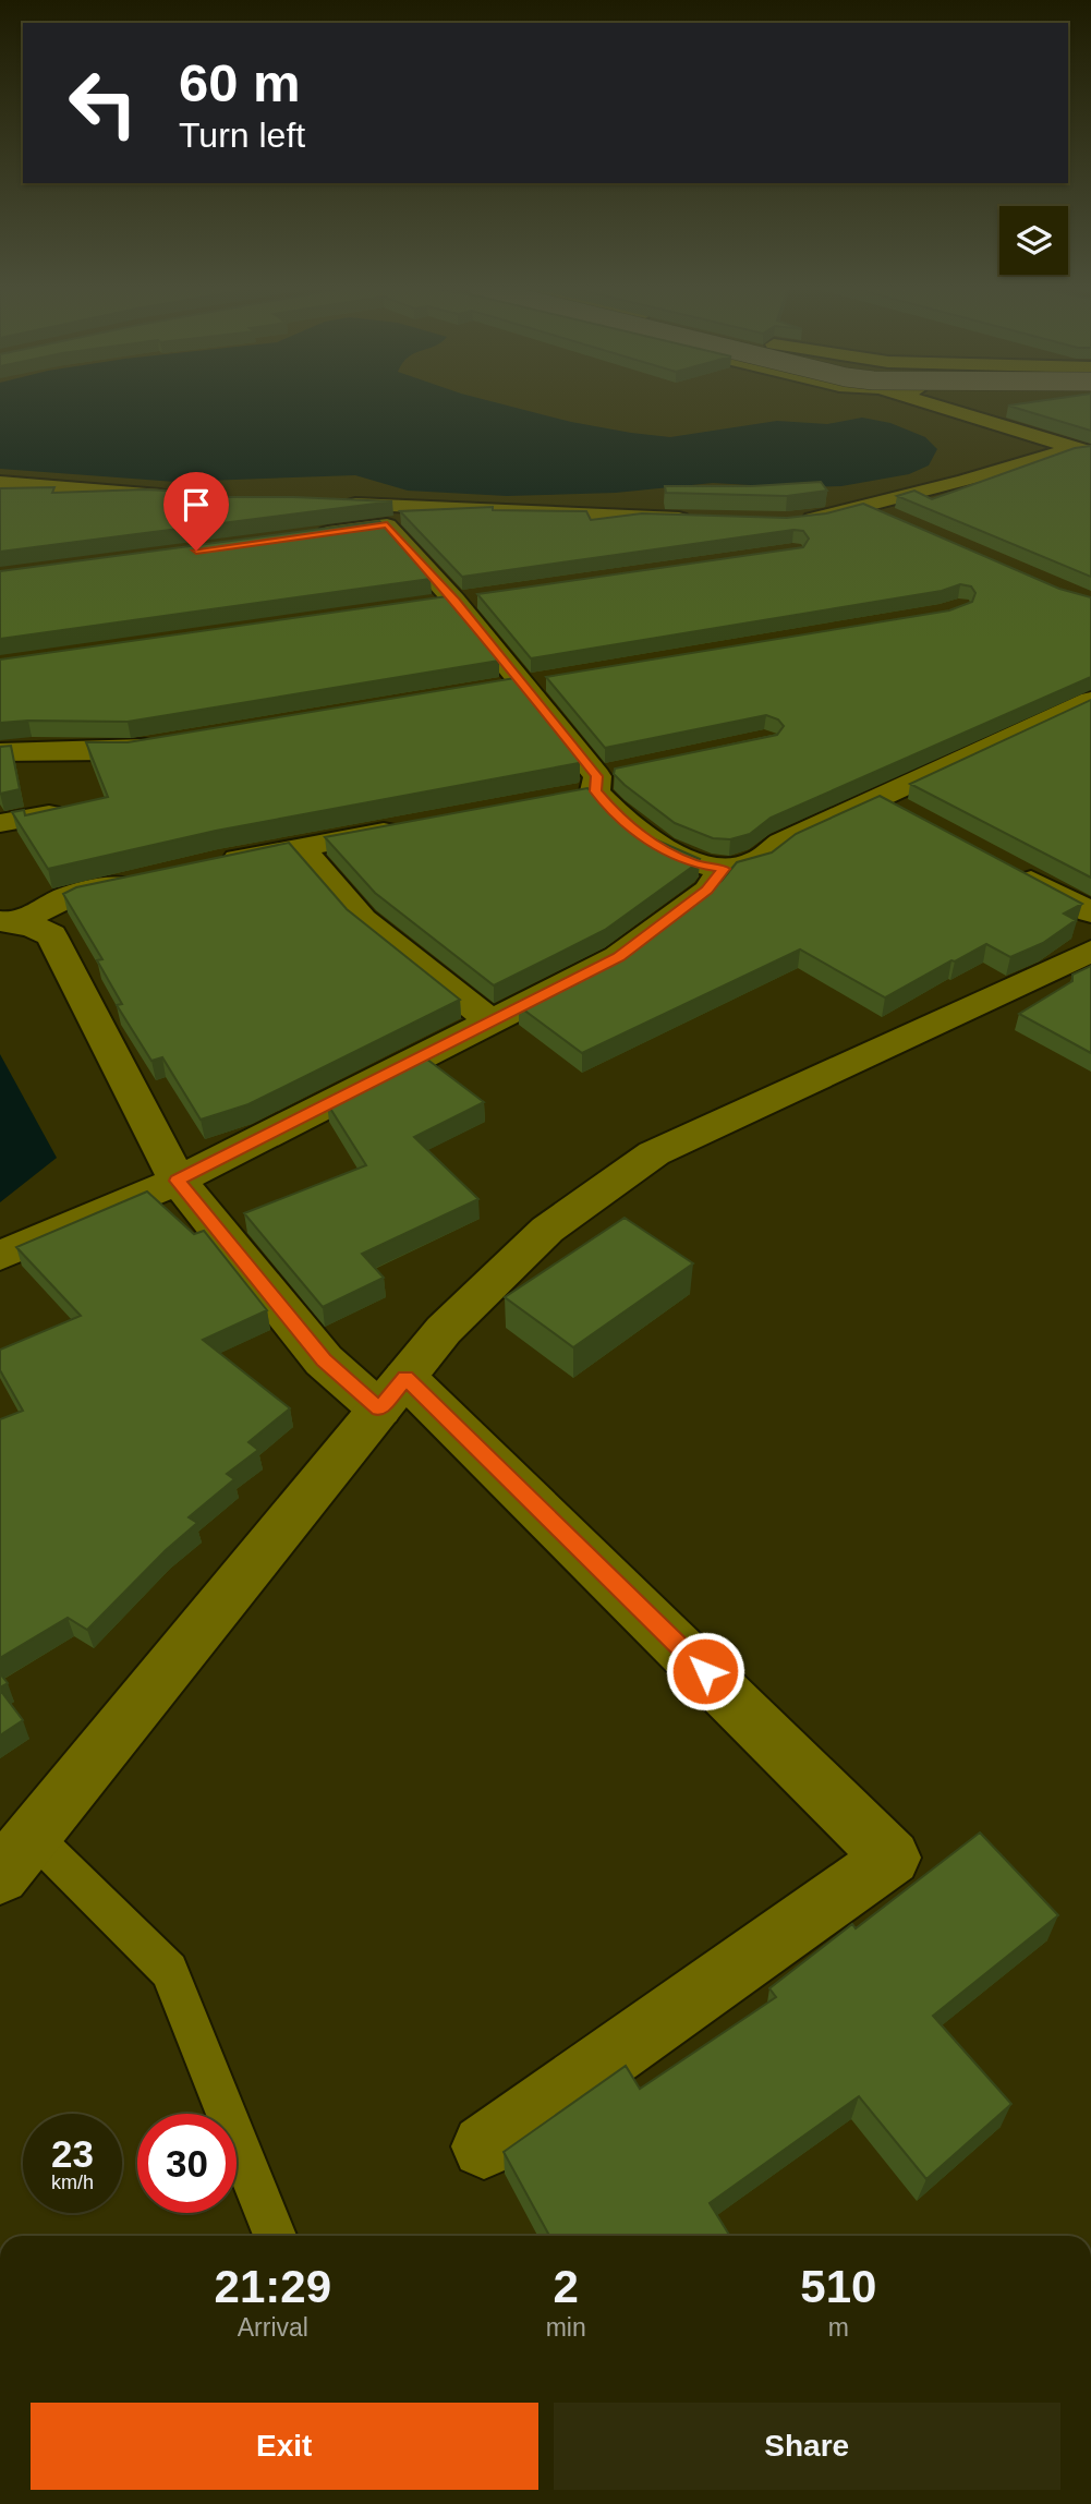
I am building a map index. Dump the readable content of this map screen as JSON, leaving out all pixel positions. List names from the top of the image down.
{
  "page": {
    "turn": ["60 m", "Turn left"],
    "speed": "23 km/h",
    "limit": "30",
    "eta": [
      "21:29",
      "Arrival",
      "2",
      "min",
      "510",
      "m"
    ],
    "buttons": ["Exit", "Share"]
  }
}
